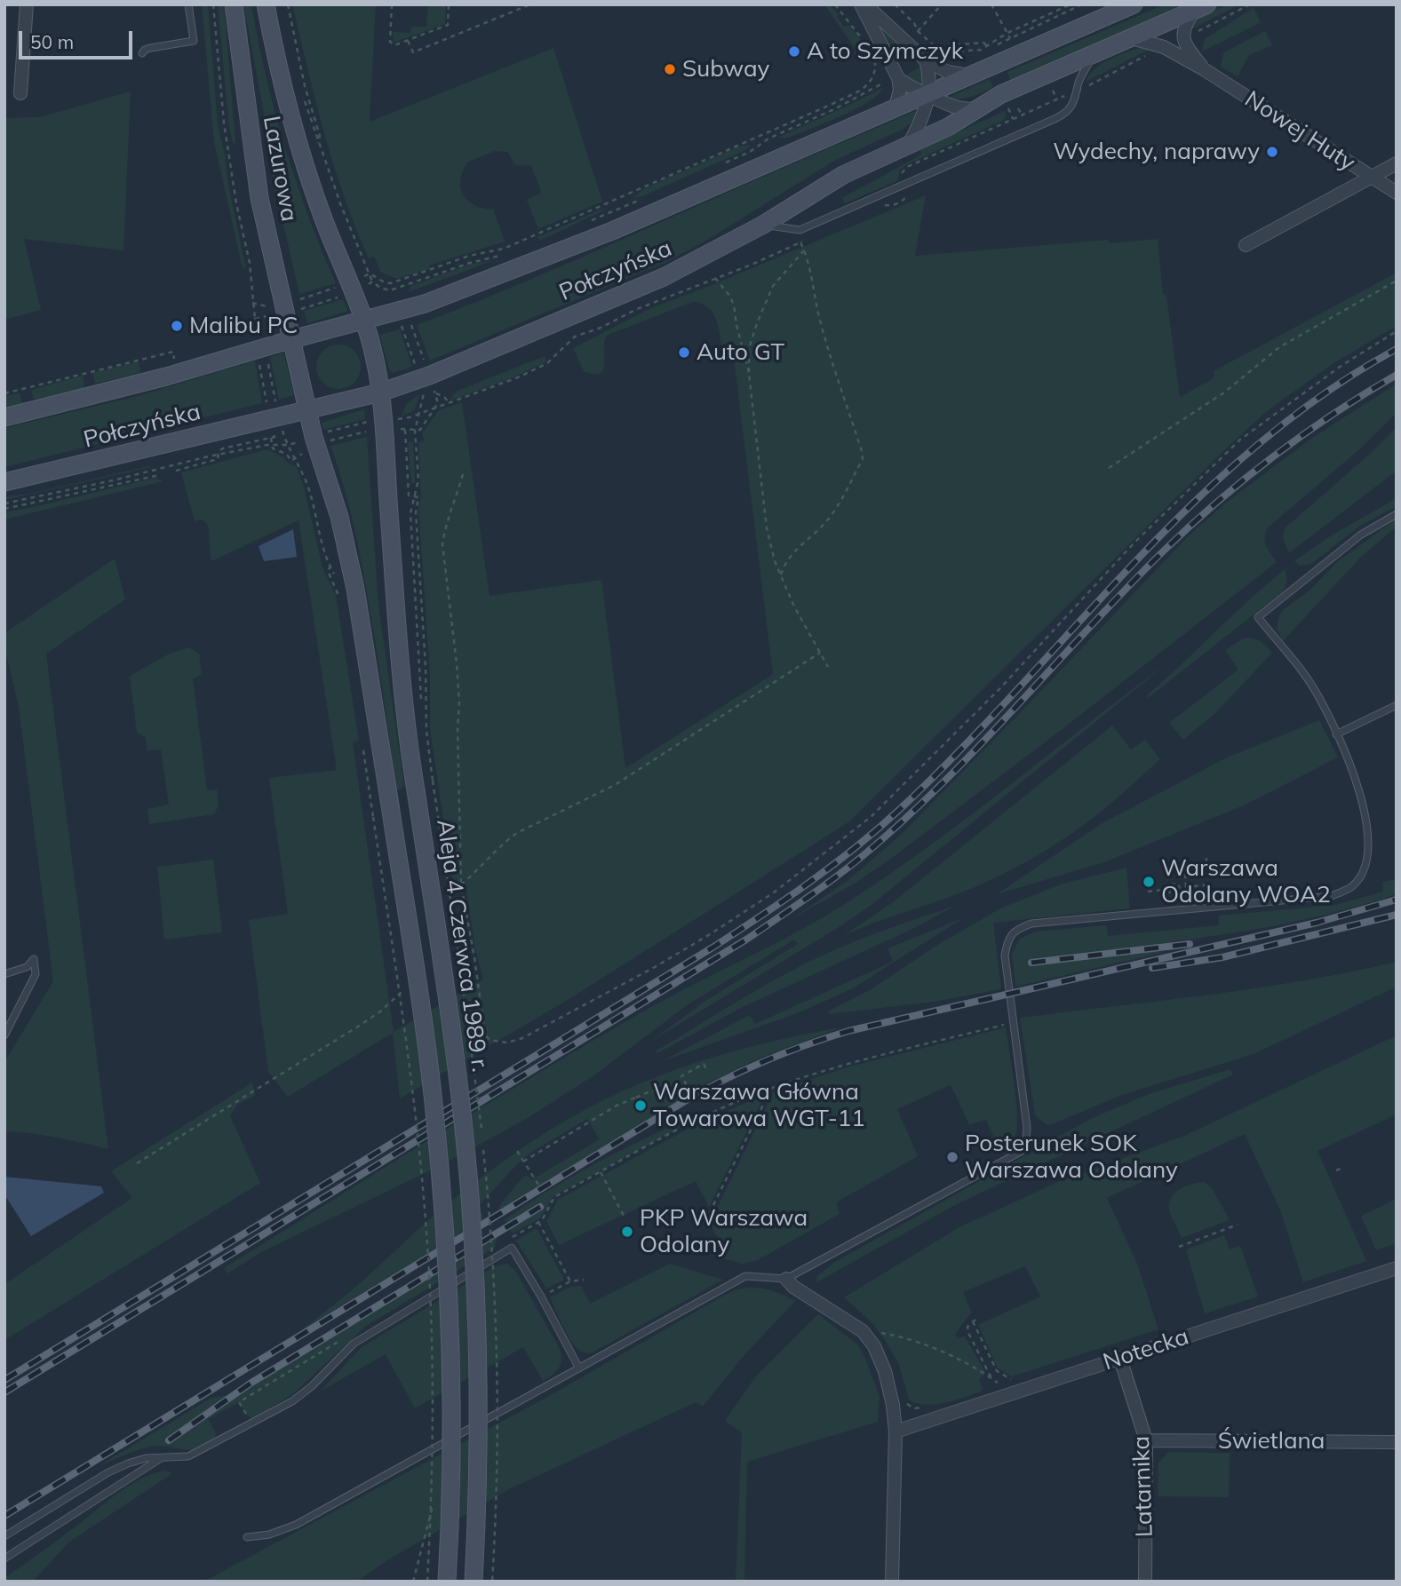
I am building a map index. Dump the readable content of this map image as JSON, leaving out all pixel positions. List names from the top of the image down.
{
  "streets": {
    "main road": ["Lazurowa", "Połczyńska", "Aleja 4 Czerwca 1989 r."],
    "street": [
      "Nowej Huty",
      "Notecka",
      "Świetlana",
      "Latarnika"
    ]
  },
  "crossings": [
    ["Nowej Huty", "Połczyńska"],
    ["Lazurowa", "Połczyńska"],
    ["Lazurowa", "Aleja 4 Czerwca 1989 r."],
    ["Połczyńska", "Aleja 4 Czerwca 1989 r."],
    ["Notecka", "Latarnika"],
    ["Świetlana", "Latarnika"]
  ],
  "places": [
    "A to Szymczyk",
    "Subway",
    "Wydechy, naprawy",
    "Malibu PC",
    "Auto GT",
    "Warszawa Odolany WOA2",
    "Warszawa Główna Towarowa WGT-11",
    "Posterunek SOK Warszawa Odolany",
    "PKP Warszawa Odolany"
  ],
  "scale_bar": "50 m"
}
